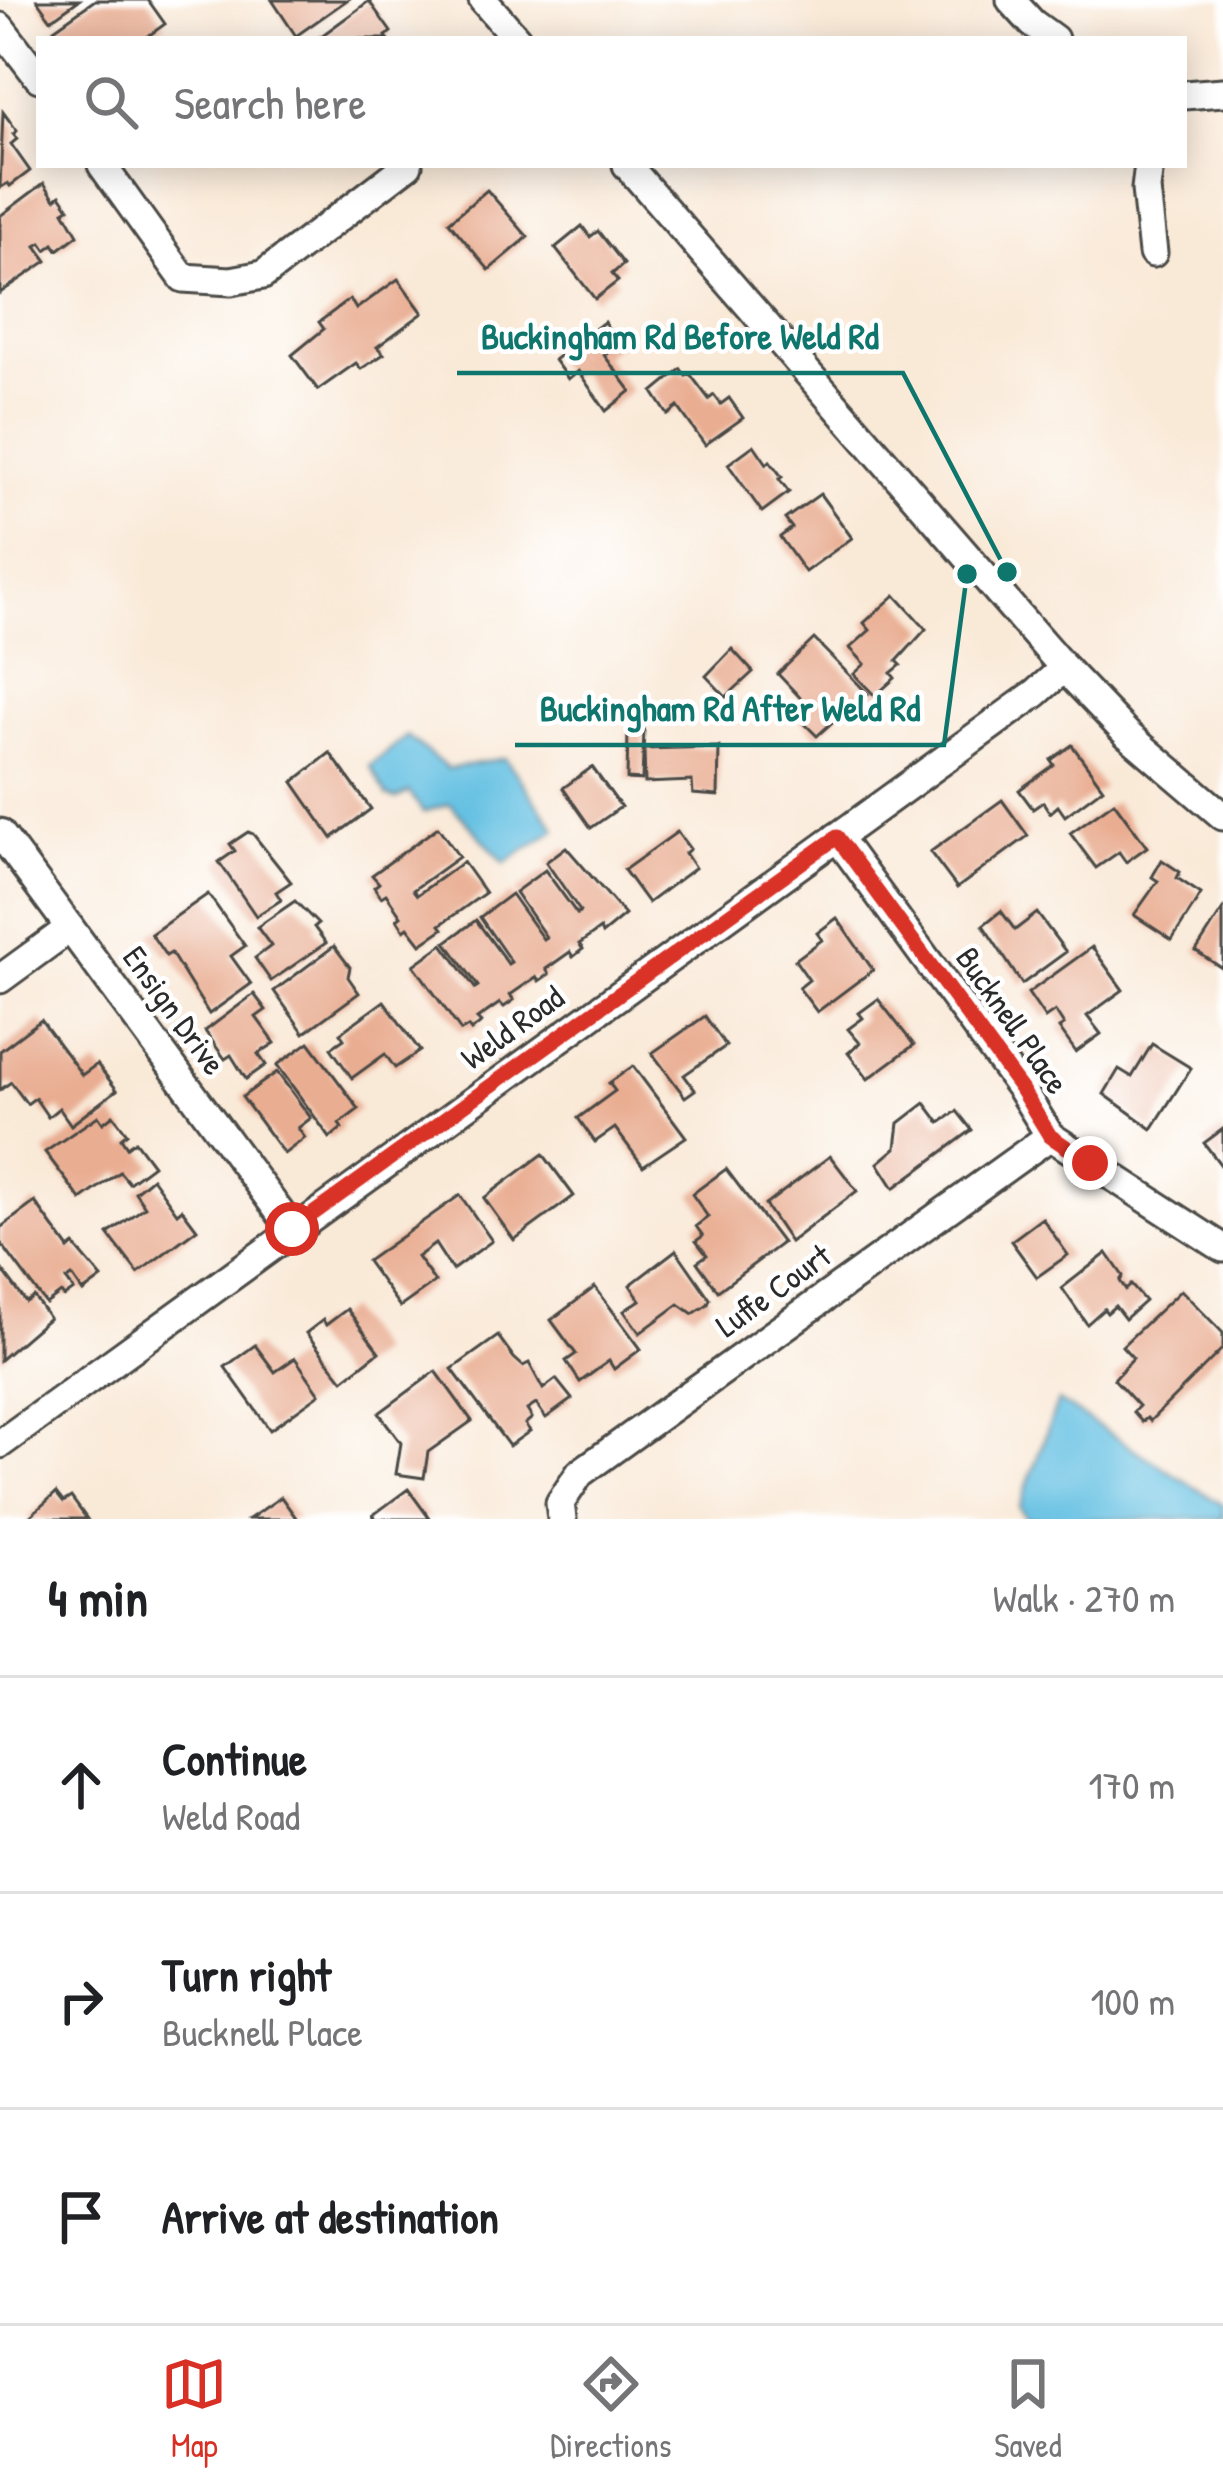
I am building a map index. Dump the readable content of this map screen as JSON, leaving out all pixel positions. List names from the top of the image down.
{
  "streets": {
    "street": [
      "Ensign Drive",
      "Bucknell Place",
      "Weld Road",
      "Luffe Court"
    ]
  },
  "crossings": [
    ["Ensign Drive", "Weld Road"],
    ["Bucknell Place", "Weld Road"],
    ["Bucknell Place", "Luffe Court"]
  ],
  "places": ["Buckingham Rd Before Weld Rd", "Buckingham Rd After Weld Rd"],
  "page": {
    "search": "Search here",
    "heading": ["4 min", "Walk · 270 m"],
    "list": [
      ["Continue", "Weld Road", "170 m"],
      ["Turn right", "Bucknell Place", "100 m"],
      "Arrive at destination"
    ],
    "nav": ["Map", "Directions", "Saved"]
  }
}
